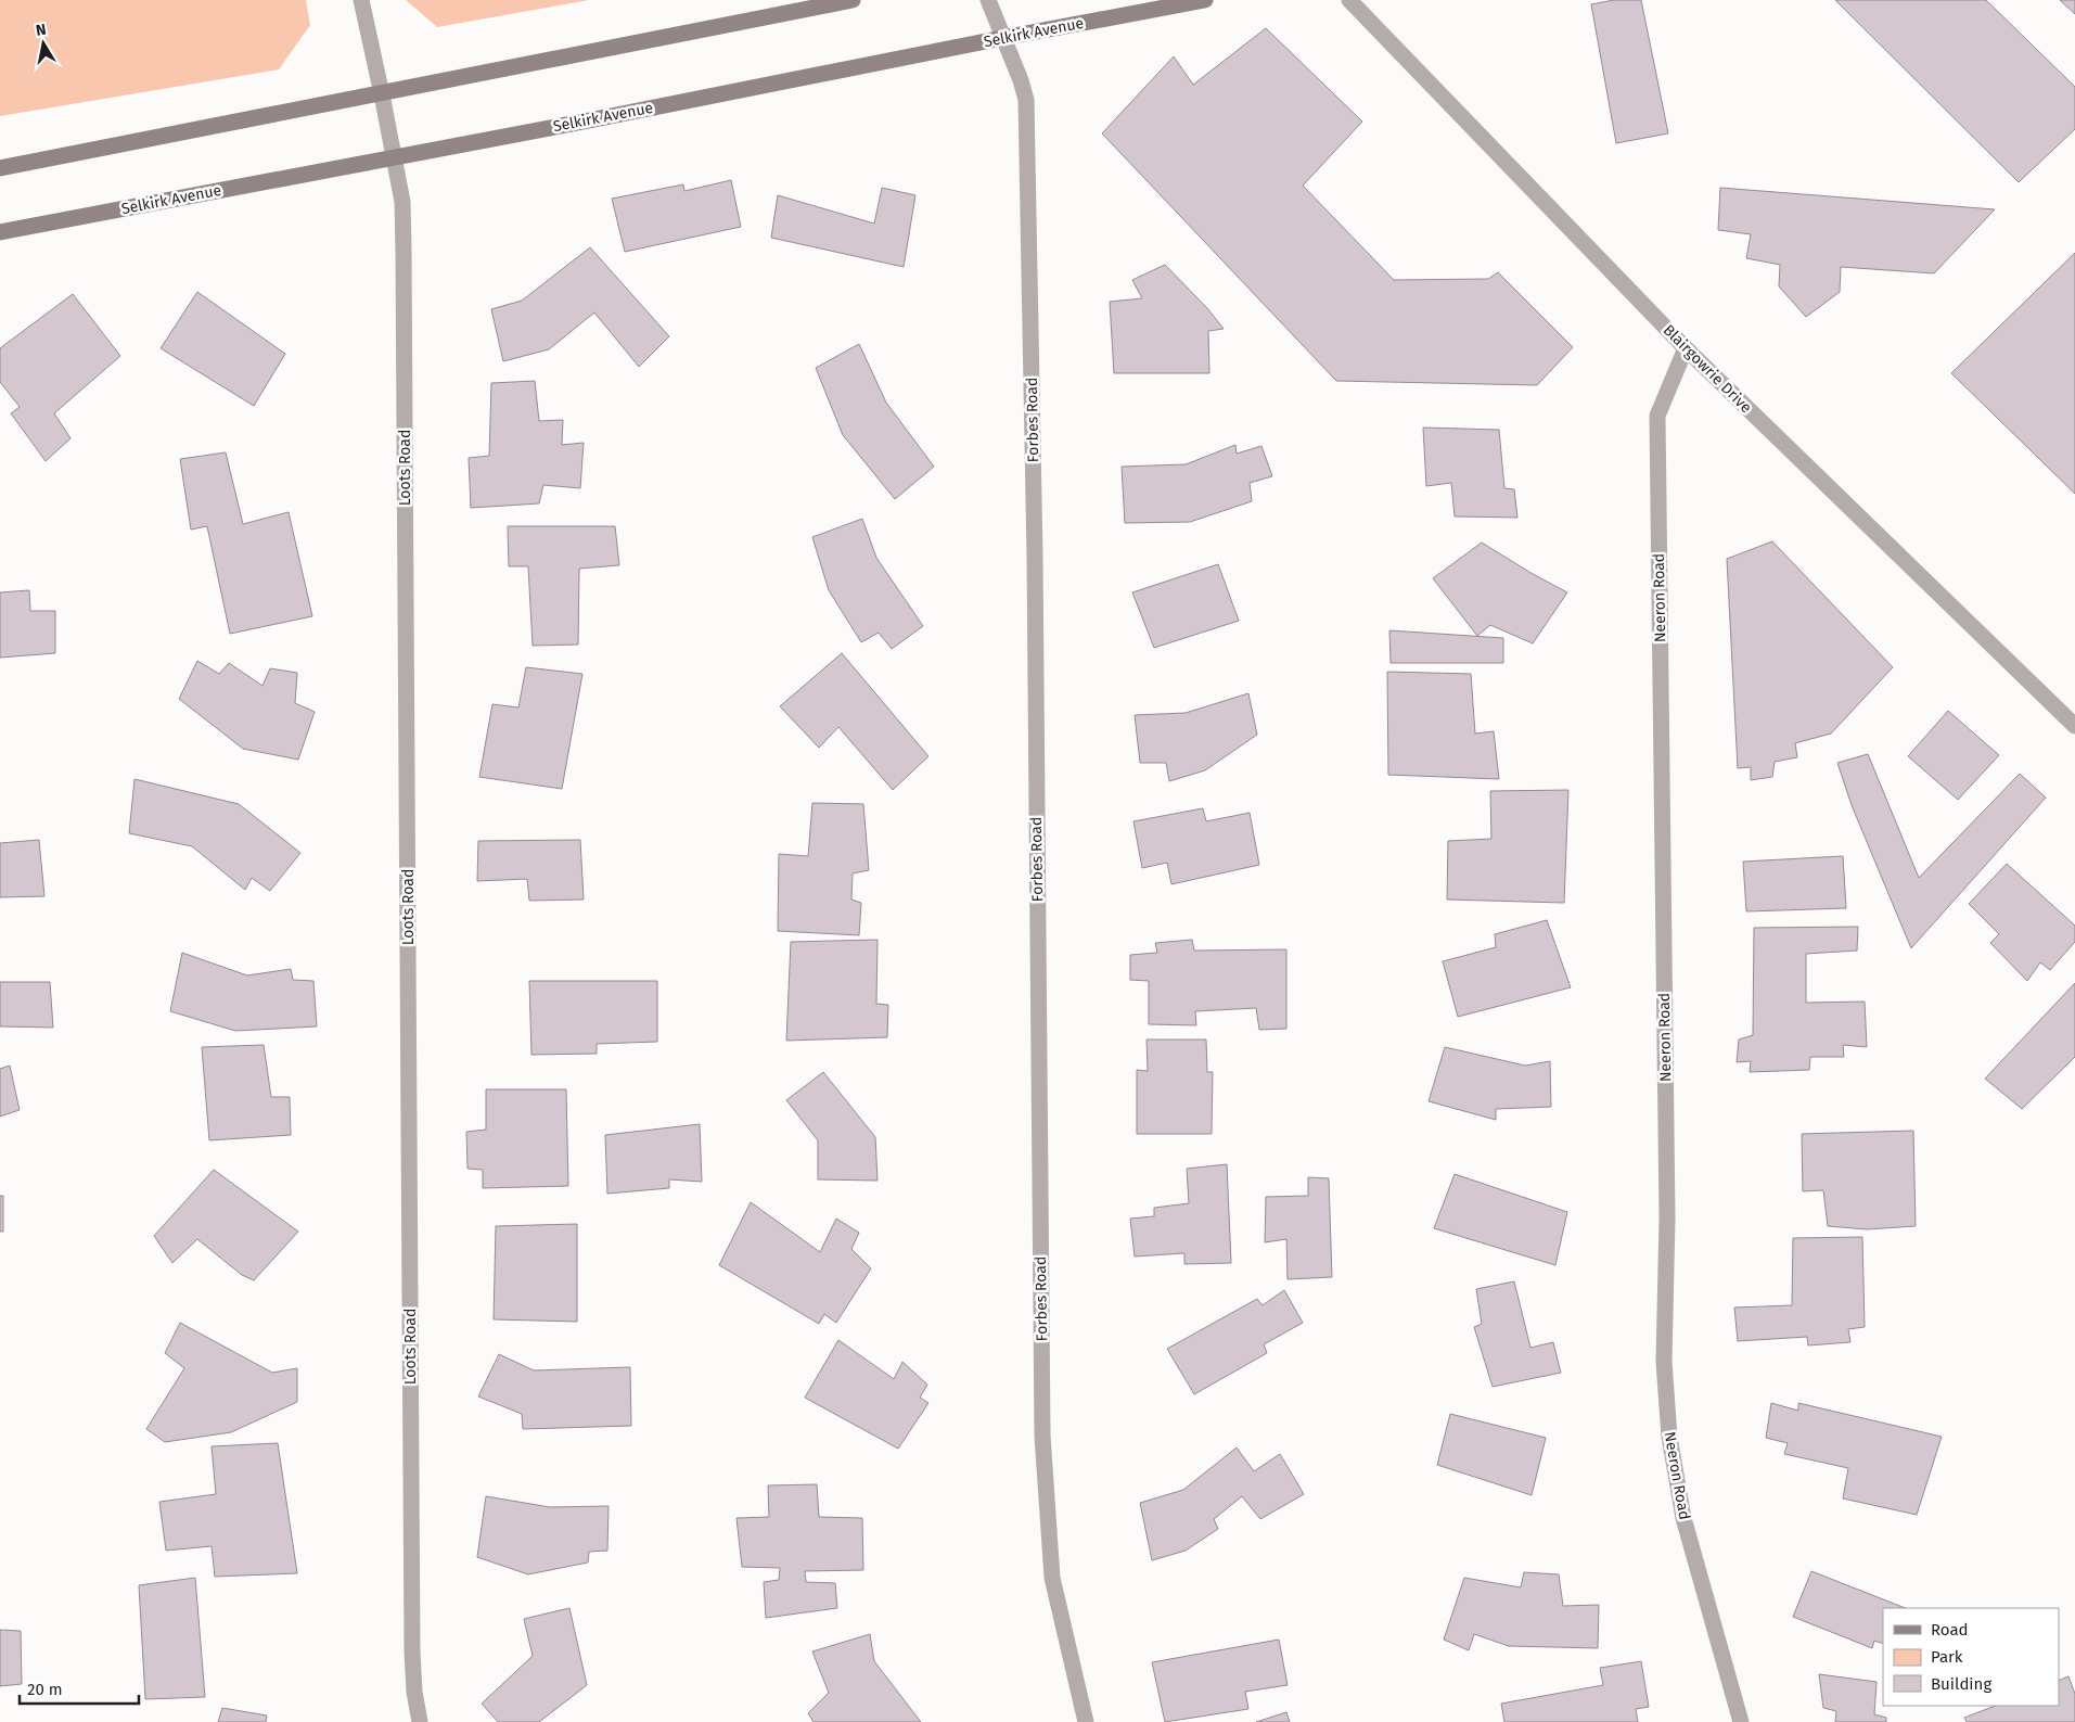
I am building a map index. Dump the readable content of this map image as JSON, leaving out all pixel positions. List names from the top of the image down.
{
  "streets": {
    "street": [
      "Selkirk Avenue",
      "Blairgowrie Drive",
      "Forbes Road",
      "Loots Road",
      "Neeron Road"
    ]
  },
  "crossings": [
    ["Selkirk Avenue", "Forbes Road"],
    ["Selkirk Avenue", "Loots Road"],
    ["Blairgowrie Drive", "Neeron Road"]
  ],
  "legend": ["Road", "Park", "Building"],
  "scale_bar": "20 m",
  "north": "top"
}
